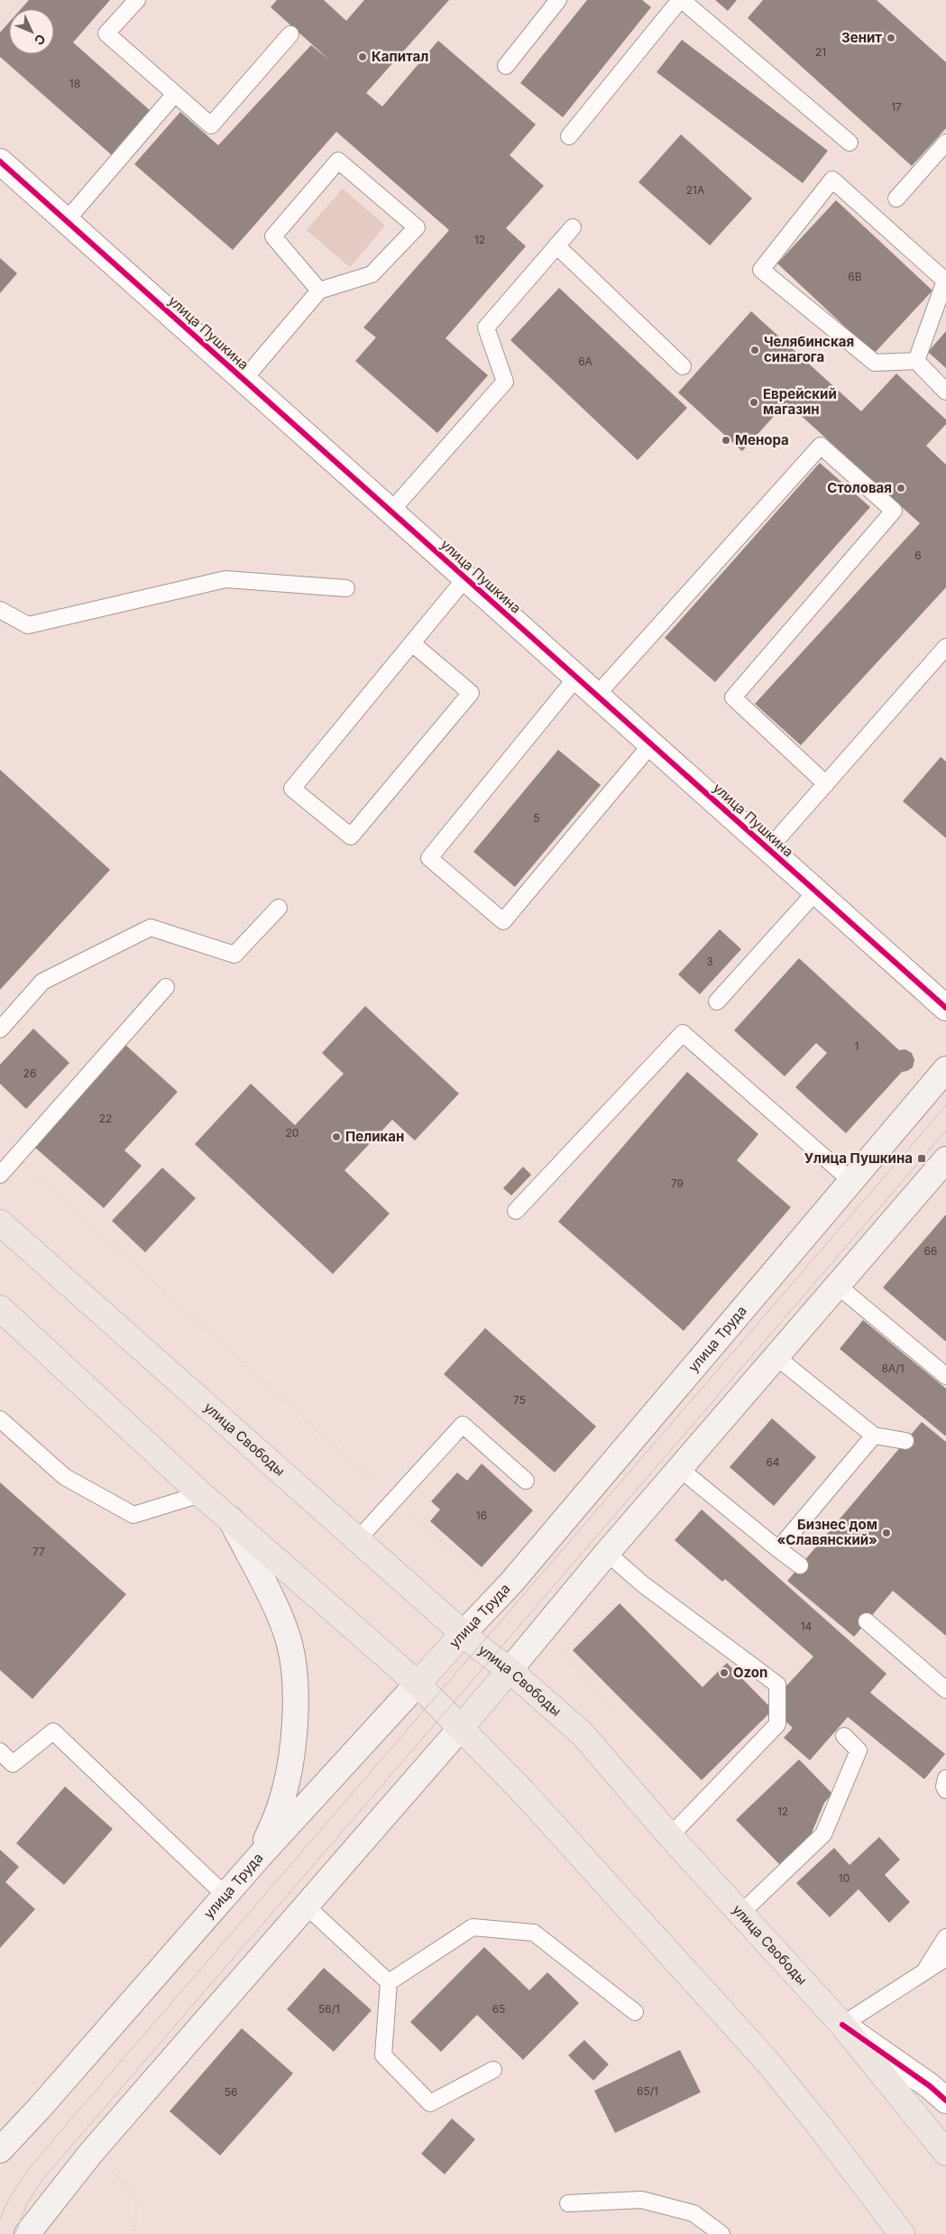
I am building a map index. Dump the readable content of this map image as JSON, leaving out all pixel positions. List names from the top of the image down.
{
  "streets": {
    "main road": ["улица Труда", "улица Свободы"],
    "street": ["улица Пушкина"]
  },
  "crossings": [
    ["улица Труда", "улица Свободы"]
  ],
  "places": {
    "other": [
      "Зенит",
      "Капитал",
      "Челябинская синагога",
      "Еврейский магазин",
      "Менора",
      "Столовая",
      "Пеликан",
      "Бизнес дом «Славянский»",
      "Ozon"
    ],
    "transit": ["Улица Пушкина"]
  },
  "house_numbers": [
    "21",
    "18",
    "17",
    "21А",
    "12",
    "6В",
    "6А",
    "6",
    "5",
    "3",
    "1",
    "26",
    "22",
    "20",
    "79",
    "66",
    "8А/1",
    "75",
    "64",
    "16",
    "77",
    "14",
    "12",
    "10",
    "56/1",
    "65",
    "65/1",
    "56"
  ],
  "north": "bottom right"
}
